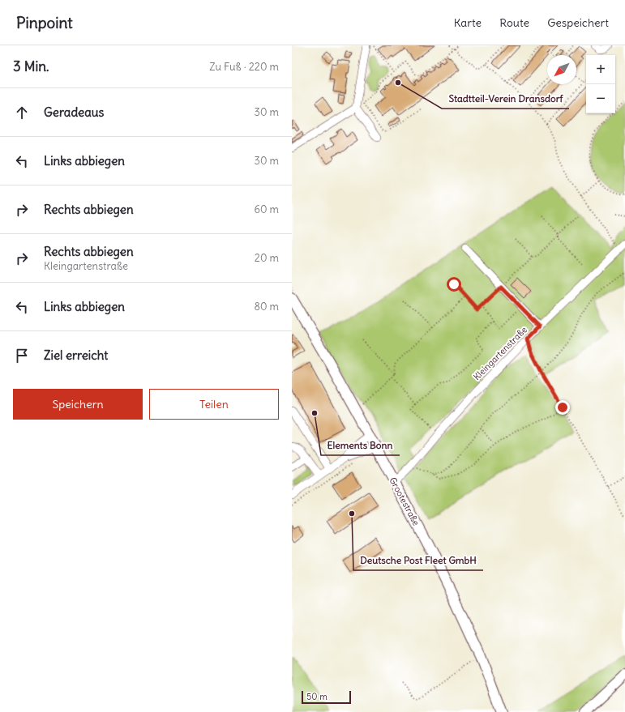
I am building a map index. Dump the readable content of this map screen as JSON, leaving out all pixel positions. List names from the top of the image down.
{
  "streets": {
    "main road": ["Grootestraße"],
    "street": ["Kleingartenstraße"]
  },
  "crossings": [
    ["Kleingartenstraße", "Grootestraße"]
  ],
  "places": ["Stadtteil-Verein Dransdorf", "Elements Bonn", "Deutsche Post Fleet GmbH"],
  "scale_bar": "50 m",
  "north": "bottom left",
  "page": {
    "header": "Pinpoint",
    "nav": ["Karte", "Route", "Gespeichert"],
    "heading": ["3 Min.", "Zu Fuß · 220 m"],
    "map_buttons": ["+", "−"],
    "list": [
      ["Geradeaus", "30 m"],
      ["Links abbiegen", "30 m"],
      ["Rechts abbiegen", "60 m"],
      ["Rechts abbiegen", "Kleingartenstraße", "20 m"],
      ["Links abbiegen", "80 m"],
      "Ziel erreicht"
    ],
    "buttons": ["Speichern", "Teilen"],
    "scale": "50 m"
  }
}
